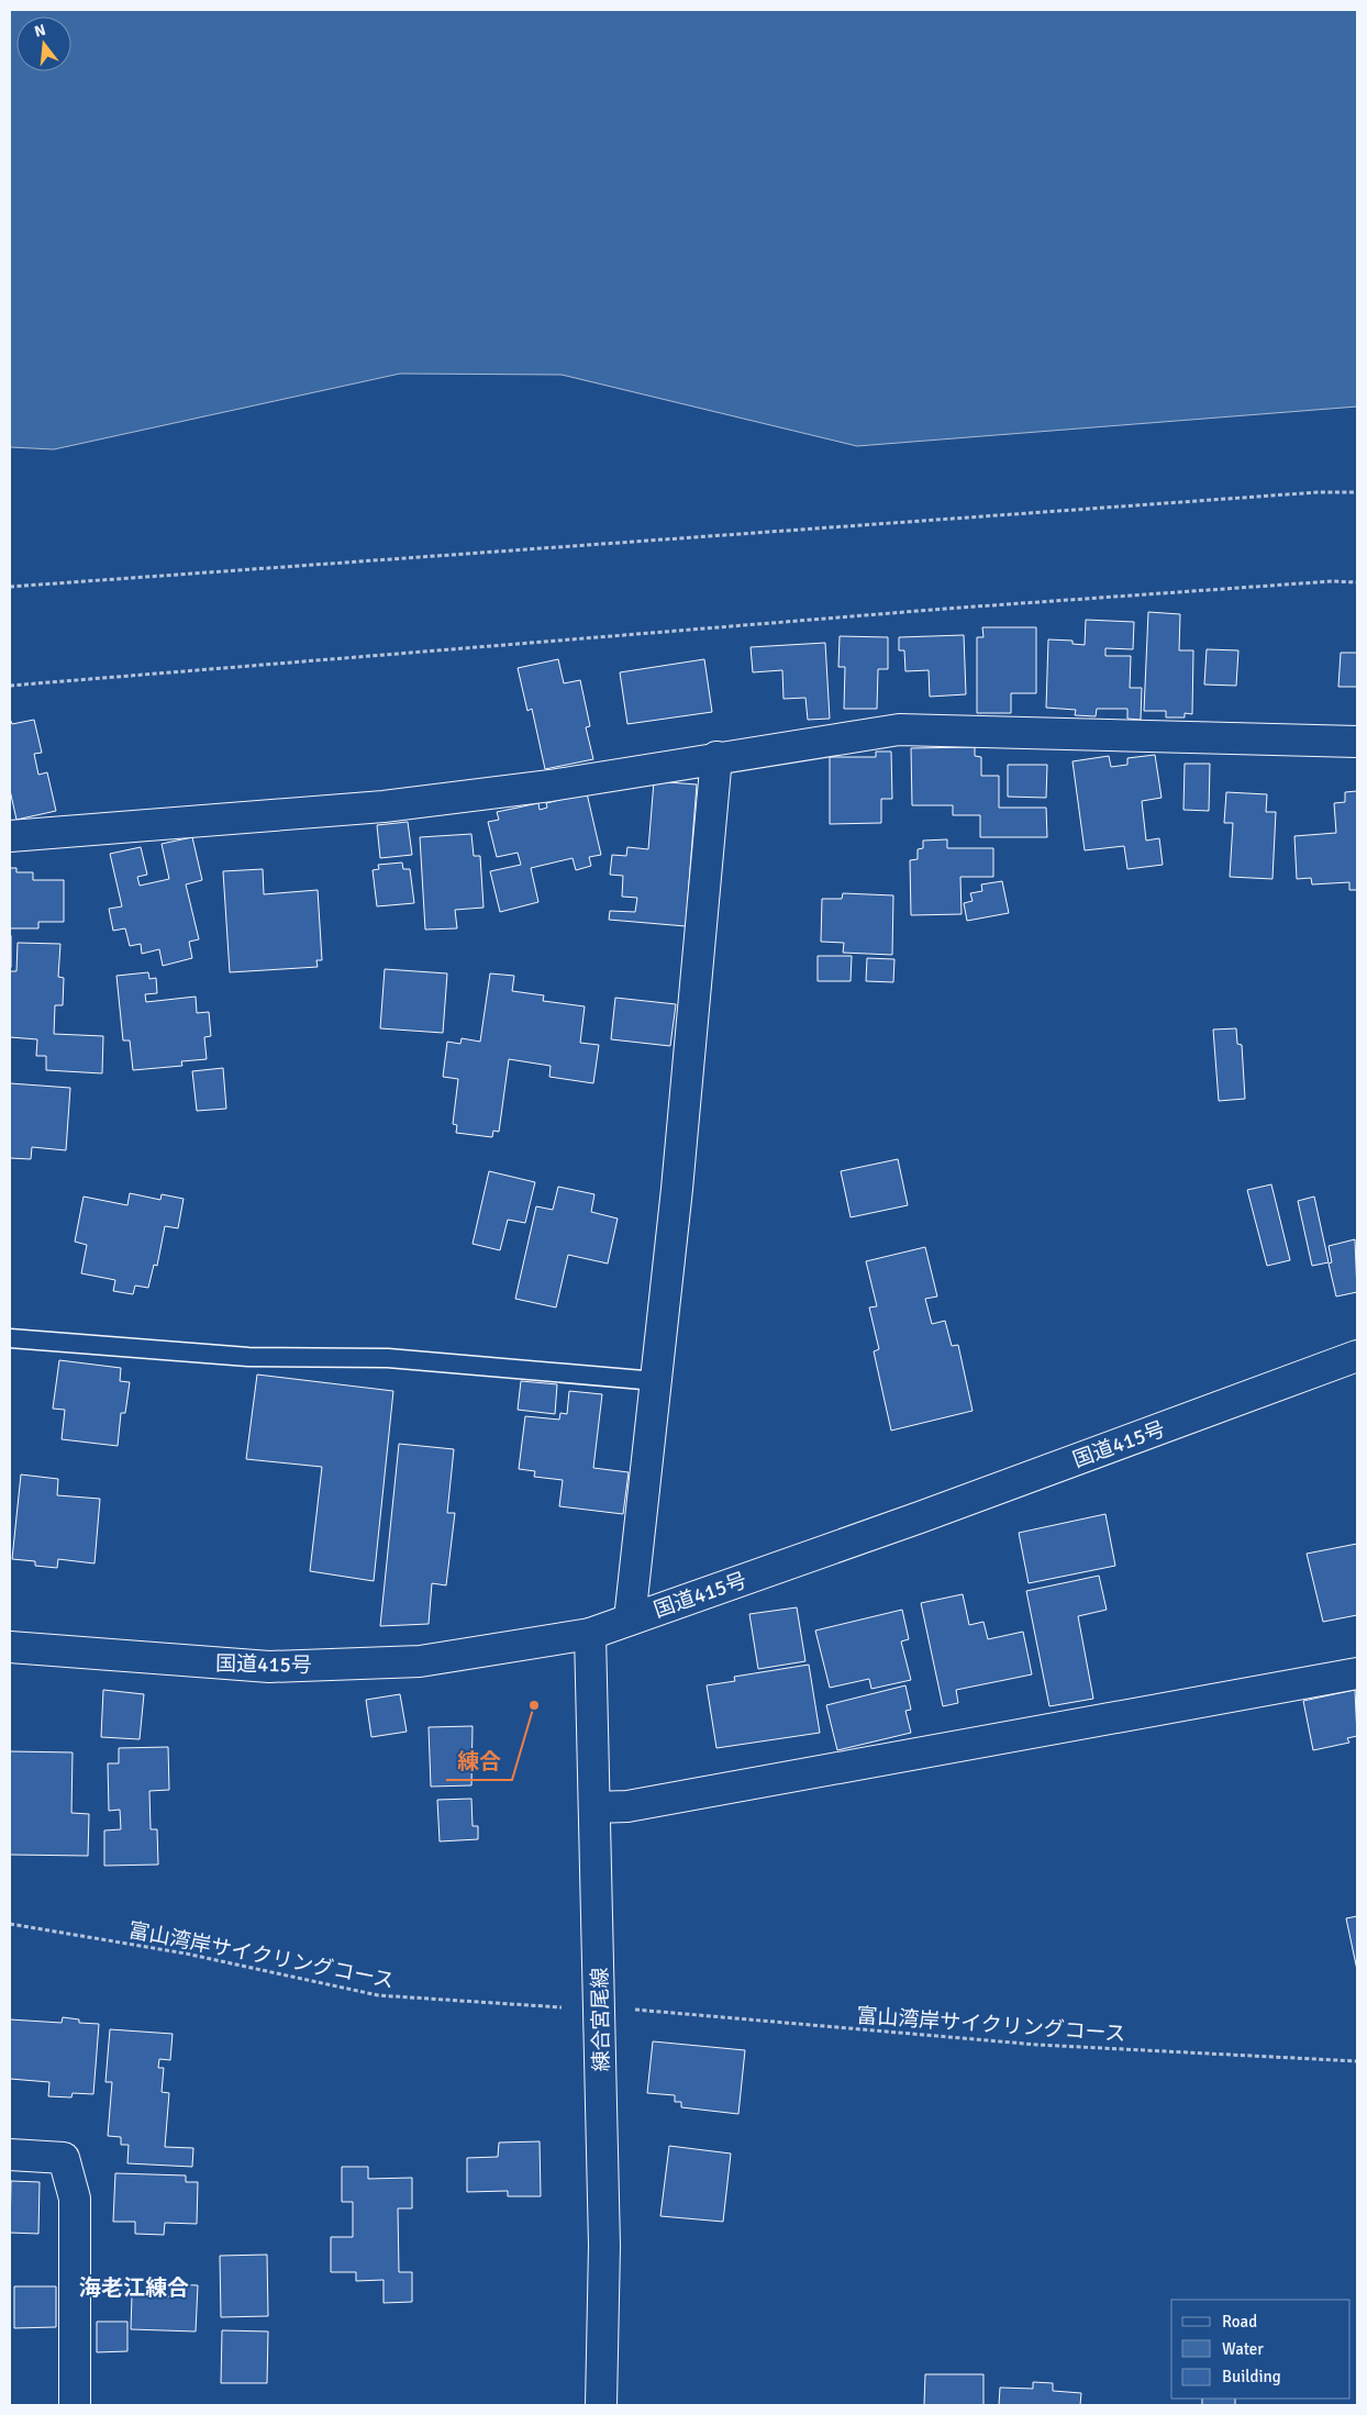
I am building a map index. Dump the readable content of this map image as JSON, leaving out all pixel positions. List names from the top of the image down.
{
  "streets": {
    "main road": ["国道415号", "練合宮尾線"],
    "path": ["富山湾岸サイクリングコース"]
  },
  "crossings": [
    ["国道415号", "練合宮尾線"]
  ],
  "districts": ["海老江練合"],
  "places": ["練合"],
  "legend": ["Road", "Water", "Building"],
  "north": "top"
}
